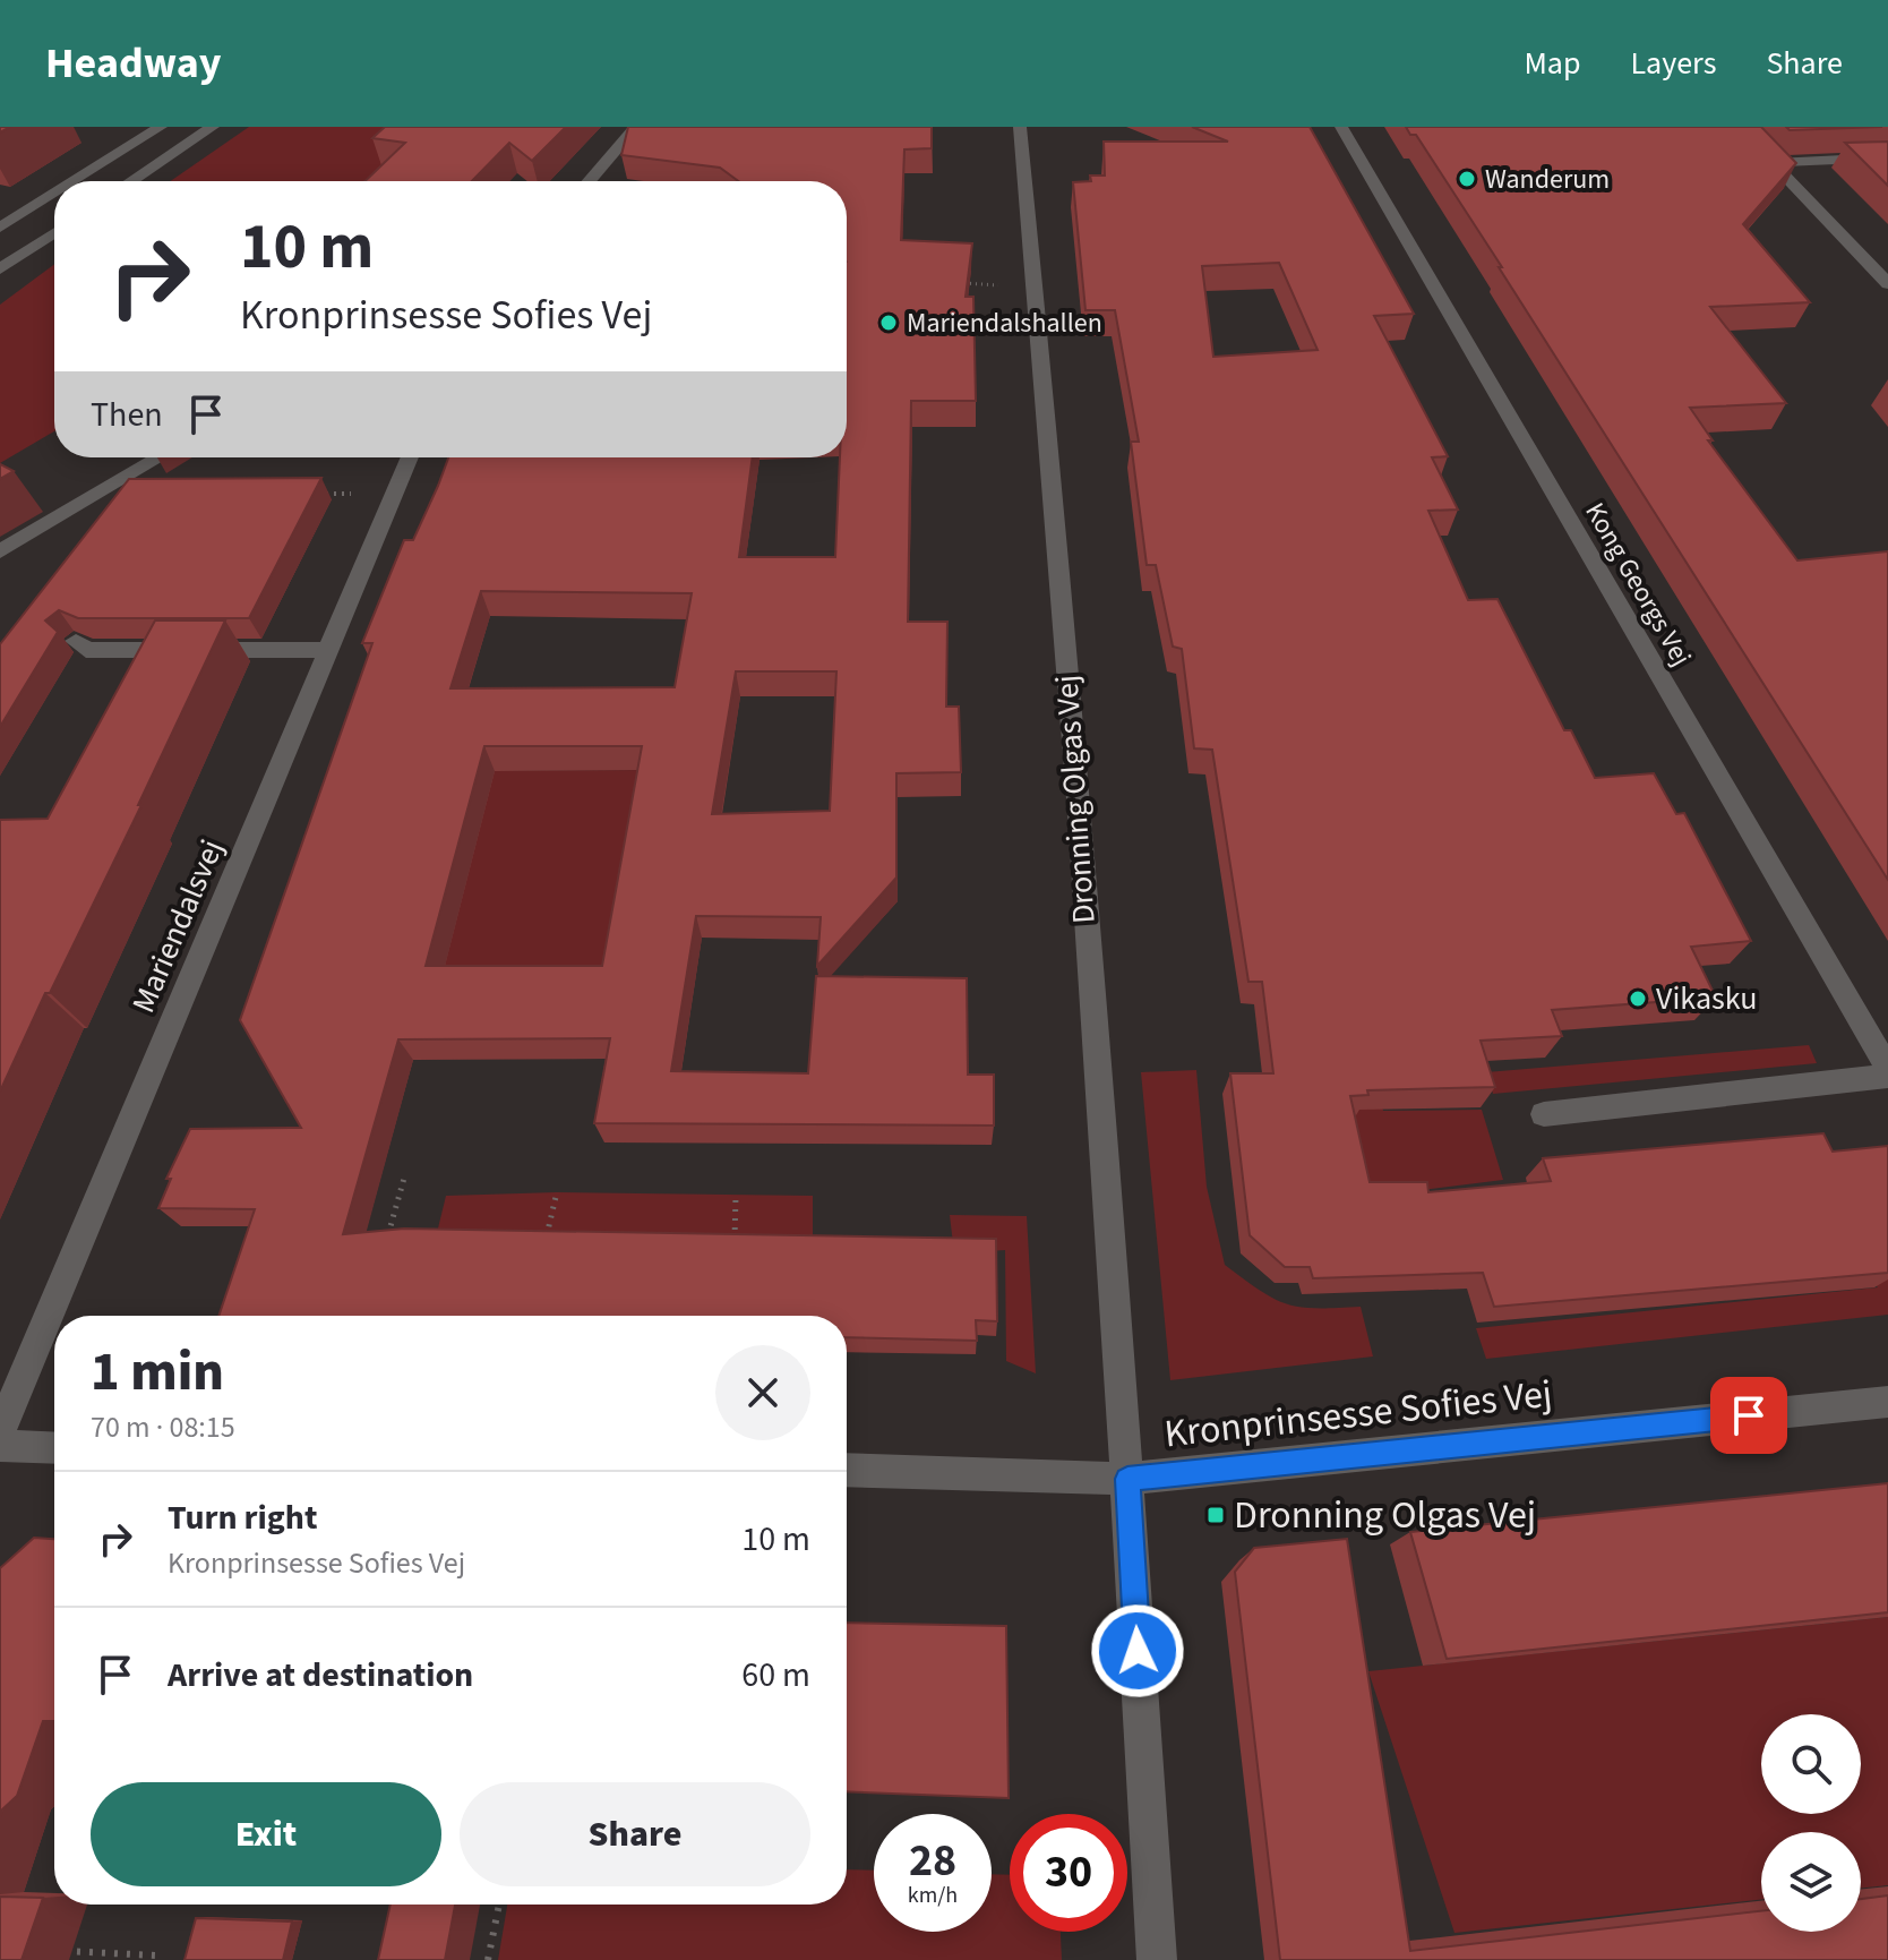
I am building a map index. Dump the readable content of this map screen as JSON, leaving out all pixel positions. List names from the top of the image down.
{
  "streets": {
    "street": [
      "Kong Georgs Vej",
      "Dronning Olgas Vej",
      "Mariendalsvej",
      "Kronprinsesse Sofies Vej"
    ]
  },
  "crossings": [
    ["Dronning Olgas Vej", "Kronprinsesse Sofies Vej"]
  ],
  "places": {
    "other": ["Wanderum", "Mariendalshallen", "Vikasku"],
    "transit": ["Dronning Olgas Vej"]
  },
  "page": {
    "header": "Headway",
    "nav": ["Map", "Layers", "Share"],
    "turn": ["10 m", "Kronprinsesse Sofies Vej"],
    "then": "Then",
    "heading": ["1 min", "70 m · 08:15"],
    "list": [
      {
        "name": "Turn right",
        "note": "Kronprinsesse Sofies Vej",
        "value": "10 m"
      },
      {
        "name": "Arrive at destination",
        "value": "60 m"
      }
    ],
    "buttons": ["Exit", "Share"],
    "speed": "28 km/h",
    "limit": "30"
  }
}
